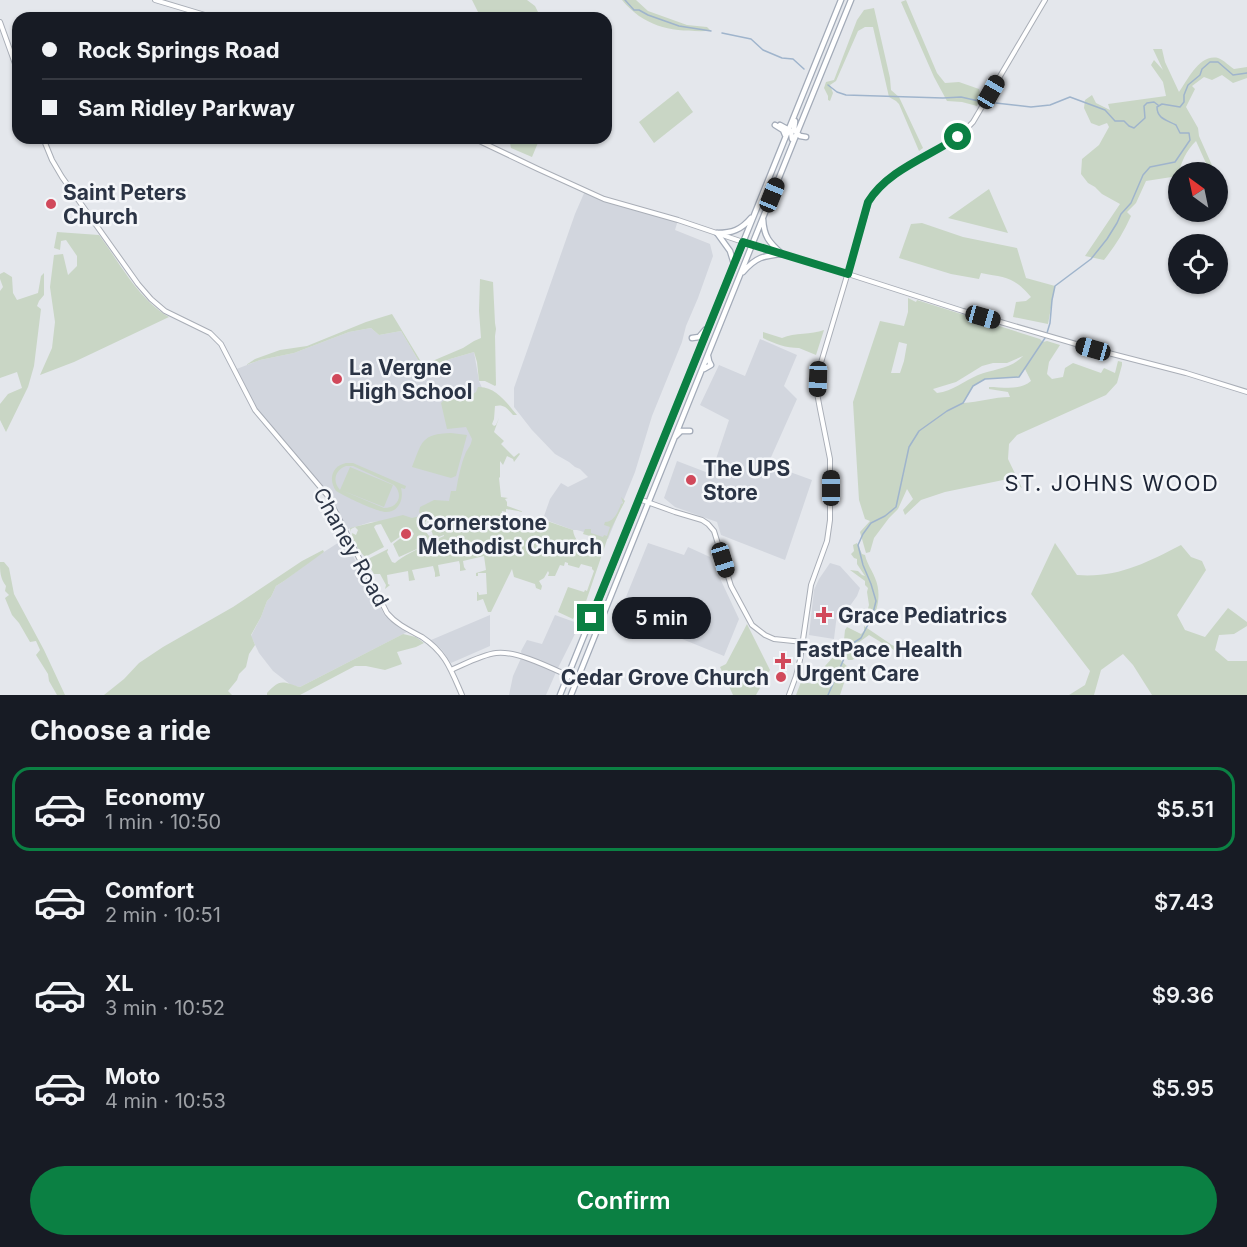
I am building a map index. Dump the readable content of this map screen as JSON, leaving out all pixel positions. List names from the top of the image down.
{
  "streets": {
    "street": ["Chaney Road"]
  },
  "districts": ["ST. JOHNS WOOD"],
  "places": {
    "other": [
      "Saint Peters Church",
      "La Vergne High School",
      "The UPS Store",
      "Cornerstone Methodist Church",
      "Cedar Grove Church"
    ],
    "health": ["Grace Pediatrics", "FastPace Health Urgent Care"]
  },
  "north": "top left",
  "page": {
    "banner": ["Rock Springs Road", "Sam Ridley Parkway"],
    "bubble": "5 min",
    "heading": "Choose a ride",
    "list": [
      {
        "name": "Economy",
        "note": "1 min · 10:50",
        "value": "$5.51"
      },
      {
        "name": "Comfort",
        "note": "2 min · 10:51",
        "value": "$7.43"
      },
      {
        "name": "XL",
        "note": "3 min · 10:52",
        "value": "$9.36"
      },
      {
        "name": "Moto",
        "note": "4 min · 10:53",
        "value": "$5.95"
      }
    ],
    "buttons": "Confirm"
  }
}
